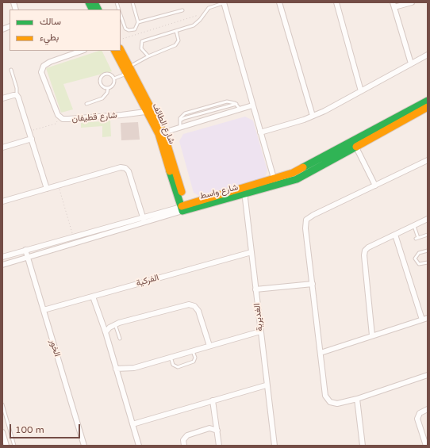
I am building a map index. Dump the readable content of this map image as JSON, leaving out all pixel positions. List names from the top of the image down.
{
  "streets": {
    "street": [
      "شارع قطيفان",
      "شارع الطائف",
      "شارع واسط",
      "الفركية",
      "الغديرية",
      "الخور"
    ]
  },
  "crossings": [
    ["شارع قطيفان", "شارع الطائف"],
    ["شارع الطائف", "شارع واسط"],
    ["شارع واسط", "الغديرية"],
    ["شارع واسط", "الخور"],
    ["الفركية", "الغديرية"],
    ["الفركية", "الخور"]
  ],
  "legend": ["سالك", "بطيء"],
  "scale_bar": "100 m"
}
